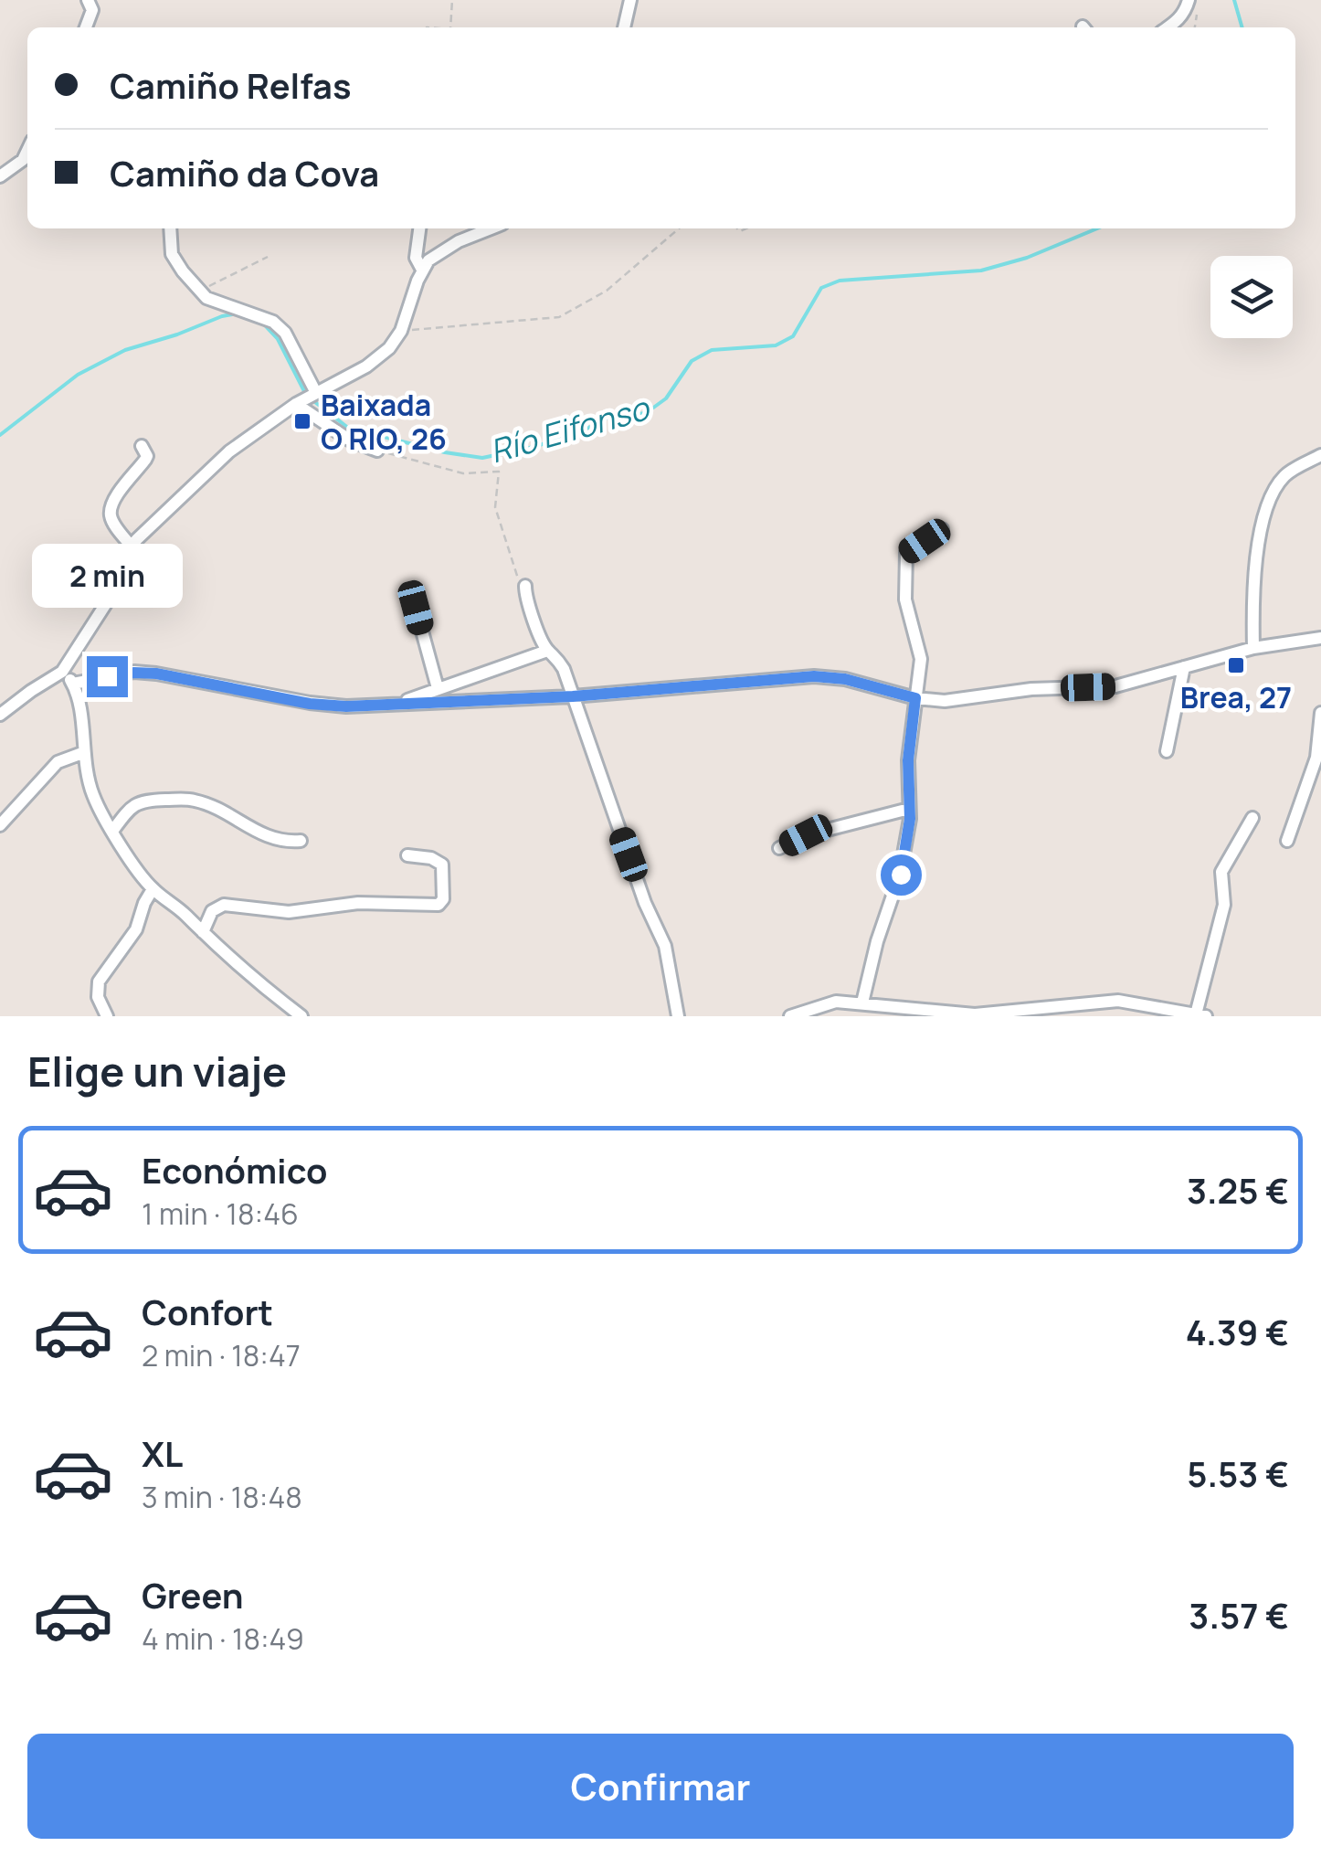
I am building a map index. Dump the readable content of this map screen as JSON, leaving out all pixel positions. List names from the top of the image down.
{
  "water": ["Río Eifonso"],
  "places": {
    "transit": ["Baixada O RIO, 26", "Brea, 27"]
  },
  "page": {
    "banner": ["Camiño Relfas", "Camiño da Cova"],
    "bubble": "2 min",
    "heading": "Elige un viaje",
    "list": [
      {
        "name": "Económico",
        "note": "1 min · 18:46",
        "value": "3.25 €"
      },
      {
        "name": "Confort",
        "note": "2 min · 18:47",
        "value": "4.39 €"
      },
      {
        "name": "XL",
        "note": "3 min · 18:48",
        "value": "5.53 €"
      },
      {
        "name": "Green",
        "note": "4 min · 18:49",
        "value": "3.57 €"
      }
    ],
    "buttons": "Confirmar"
  }
}
